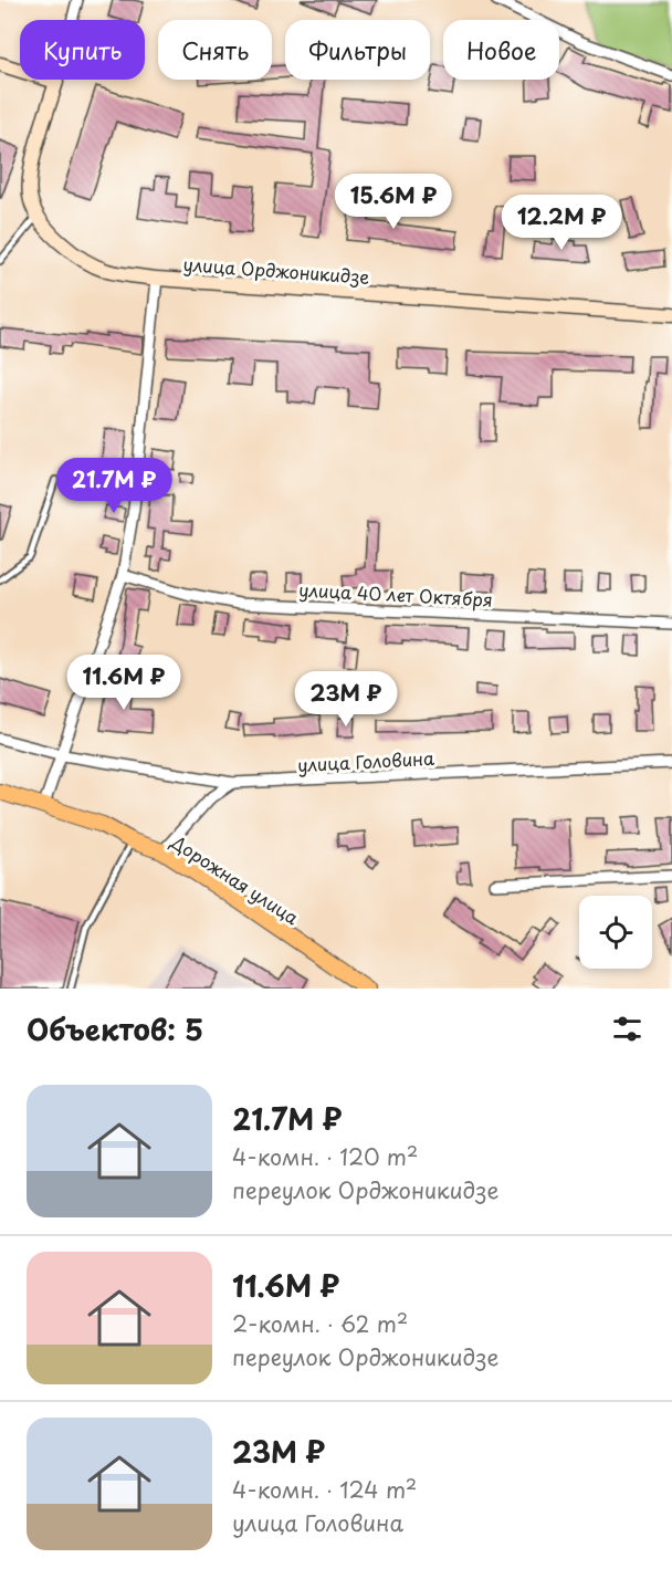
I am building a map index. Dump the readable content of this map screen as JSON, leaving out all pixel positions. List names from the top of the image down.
{
  "streets": {
    "main road": ["улица Орджоникидзе", "Дорожная улица"],
    "street": ["улица 40 лет Октября", "улица Головина"]
  },
  "page": {
    "chip": [
      "Купить",
      "Снять",
      "Фильтры",
      "Новое"
    ],
    "price": [
      "15.6M ₽",
      "12.2M ₽",
      "21.7M ₽",
      "11.6M ₽",
      "23M ₽"
    ],
    "heading": "Объектов: 5",
    "list": [
      {
        "name": "21.7M ₽",
        "note": "4-комн. · 120 m² · переулок Орджоникидзе"
      },
      {
        "name": "11.6M ₽",
        "note": "2-комн. · 62 m² · переулок Орджоникидзе"
      },
      {
        "name": "23M ₽",
        "note": "4-комн. · 124 m² · улица Головина"
      }
    ]
  }
}
